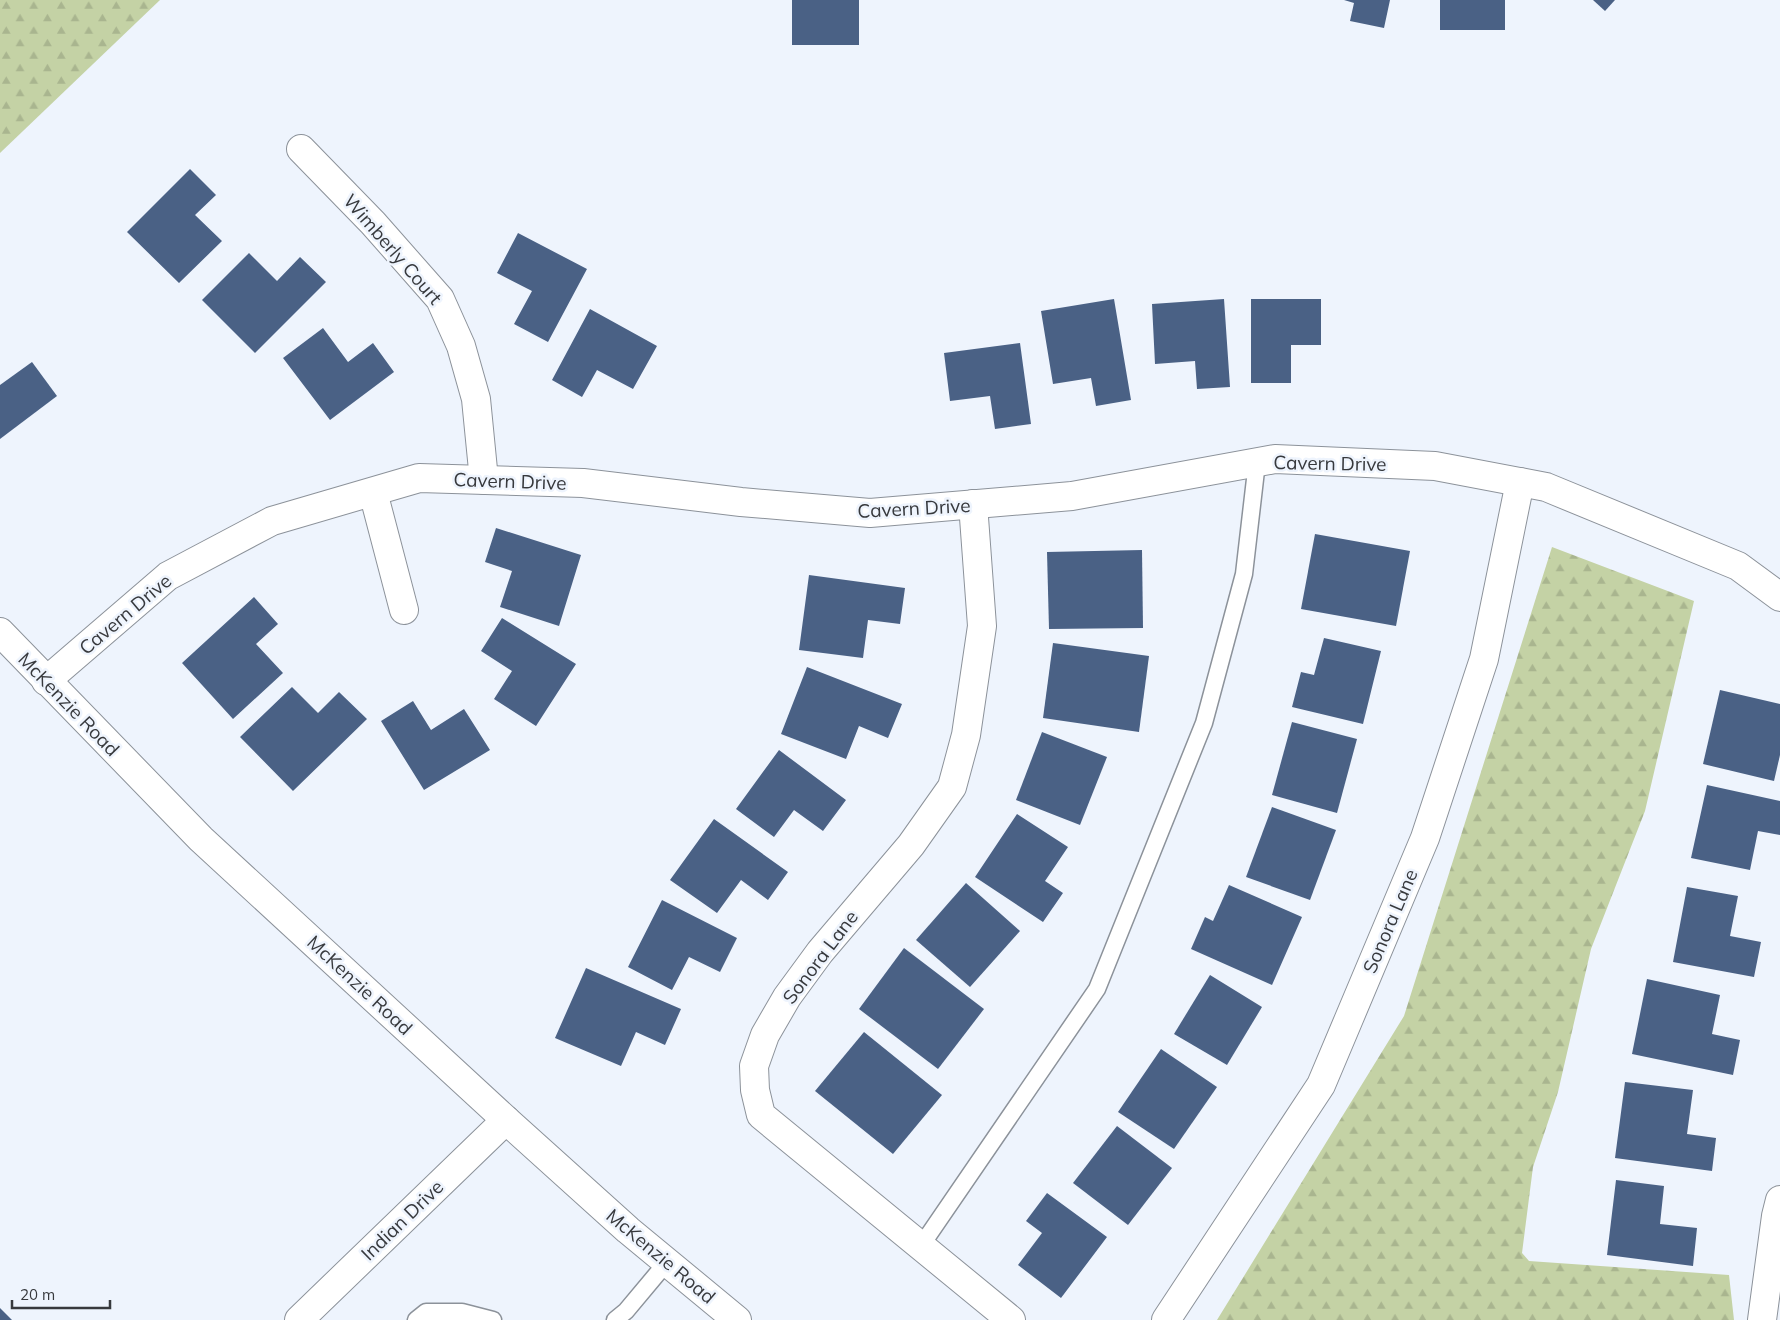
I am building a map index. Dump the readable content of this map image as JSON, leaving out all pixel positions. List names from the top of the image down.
{
  "streets": {
    "street": [
      "Wimberly Court",
      "Cavern Drive",
      "McKenzie Road",
      "Sonora Lane",
      "Indian Drive"
    ]
  },
  "crossings": [
    ["Wimberly Court", "Cavern Drive"],
    ["Cavern Drive", "McKenzie Road"],
    ["Cavern Drive", "Sonora Lane"],
    ["McKenzie Road", "Indian Drive"]
  ],
  "scale_bar": "20 m"
}
